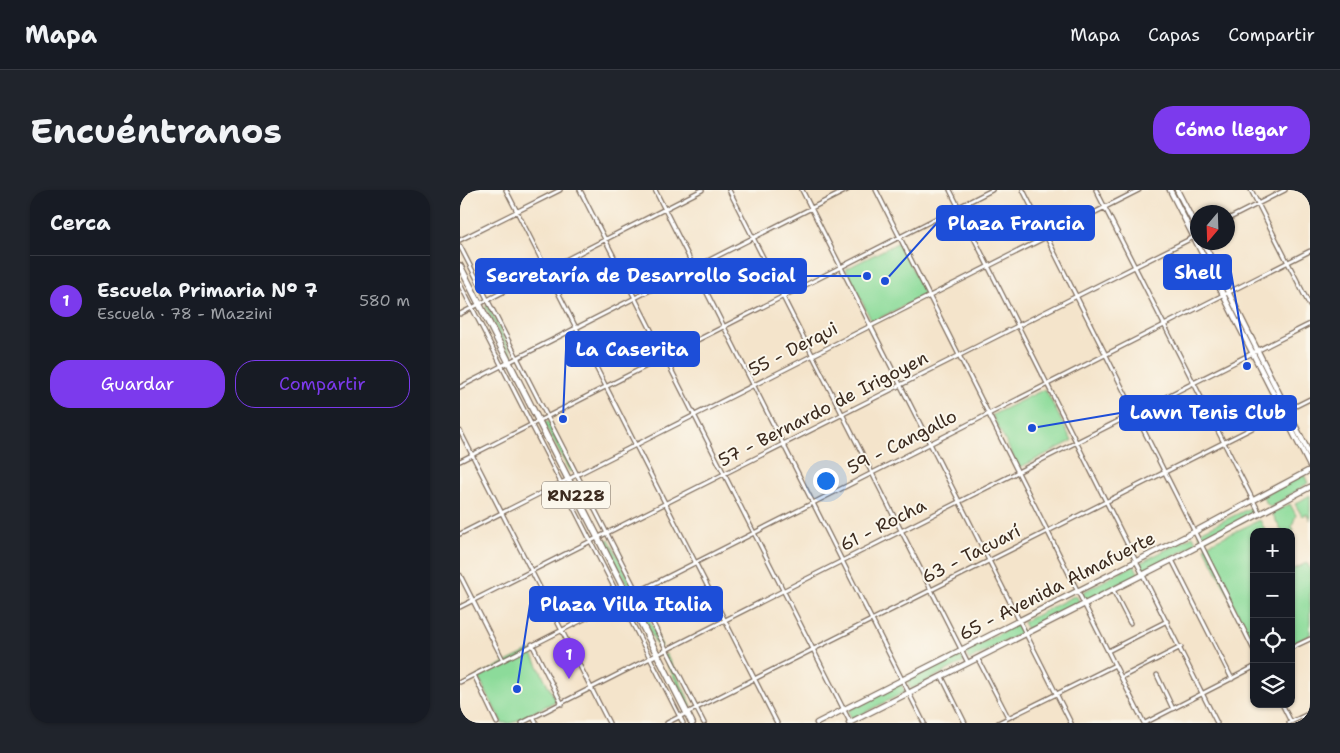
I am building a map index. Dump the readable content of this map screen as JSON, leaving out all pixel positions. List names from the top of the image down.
{
  "streets": {
    "highway": ["RN228"],
    "main road": ["65 - Avenida Almafuerte"],
    "street": [
      "55 - Derqui",
      "57 - Bernardo de Irigoyen",
      "59 - Cangallo",
      "61 - Rocha",
      "63 - Tacuarí"
    ]
  },
  "crossings": [
    ["55 - Derqui", "RN228"],
    ["57 - Bernardo de Irigoyen", "RN228"],
    ["59 - Cangallo", "RN228"],
    ["RN228", "61 - Rocha"],
    ["RN228", "63 - Tacuarí"]
  ],
  "places": [
    "Secretaría de Desarrollo Social",
    "Plaza Francia",
    "Shell",
    "La Caserita",
    "Lawn Tenis Club",
    "Plaza Villa Italia"
  ],
  "north": "bottom",
  "page": {
    "header": "Mapa",
    "nav": ["Mapa", "Capas", "Compartir"],
    "buttons": [
      "Cómo llegar",
      ["Guardar", "Compartir"]
    ],
    "title": "Encuéntranos",
    "heading": "Cerca",
    "list": [
      {
        "mark": "1",
        "name": "Escuela Primaria N° 7",
        "note": "Escuela · 78 - Mazzini",
        "value": "580 m"
      }
    ],
    "map_buttons": ["+", "−"],
    "pins": "1"
  }
}
